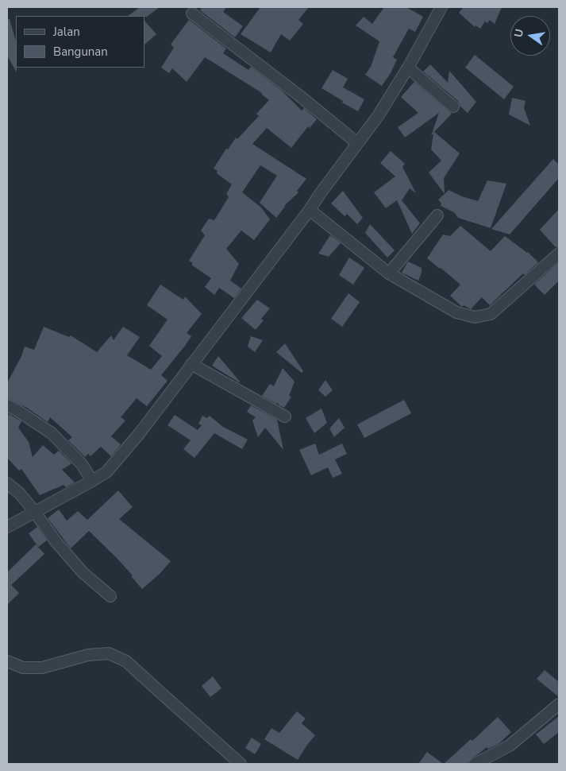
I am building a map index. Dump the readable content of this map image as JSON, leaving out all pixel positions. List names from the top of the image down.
{
  "legend": ["Jalan", "Bangunan"],
  "north": "left"
}
